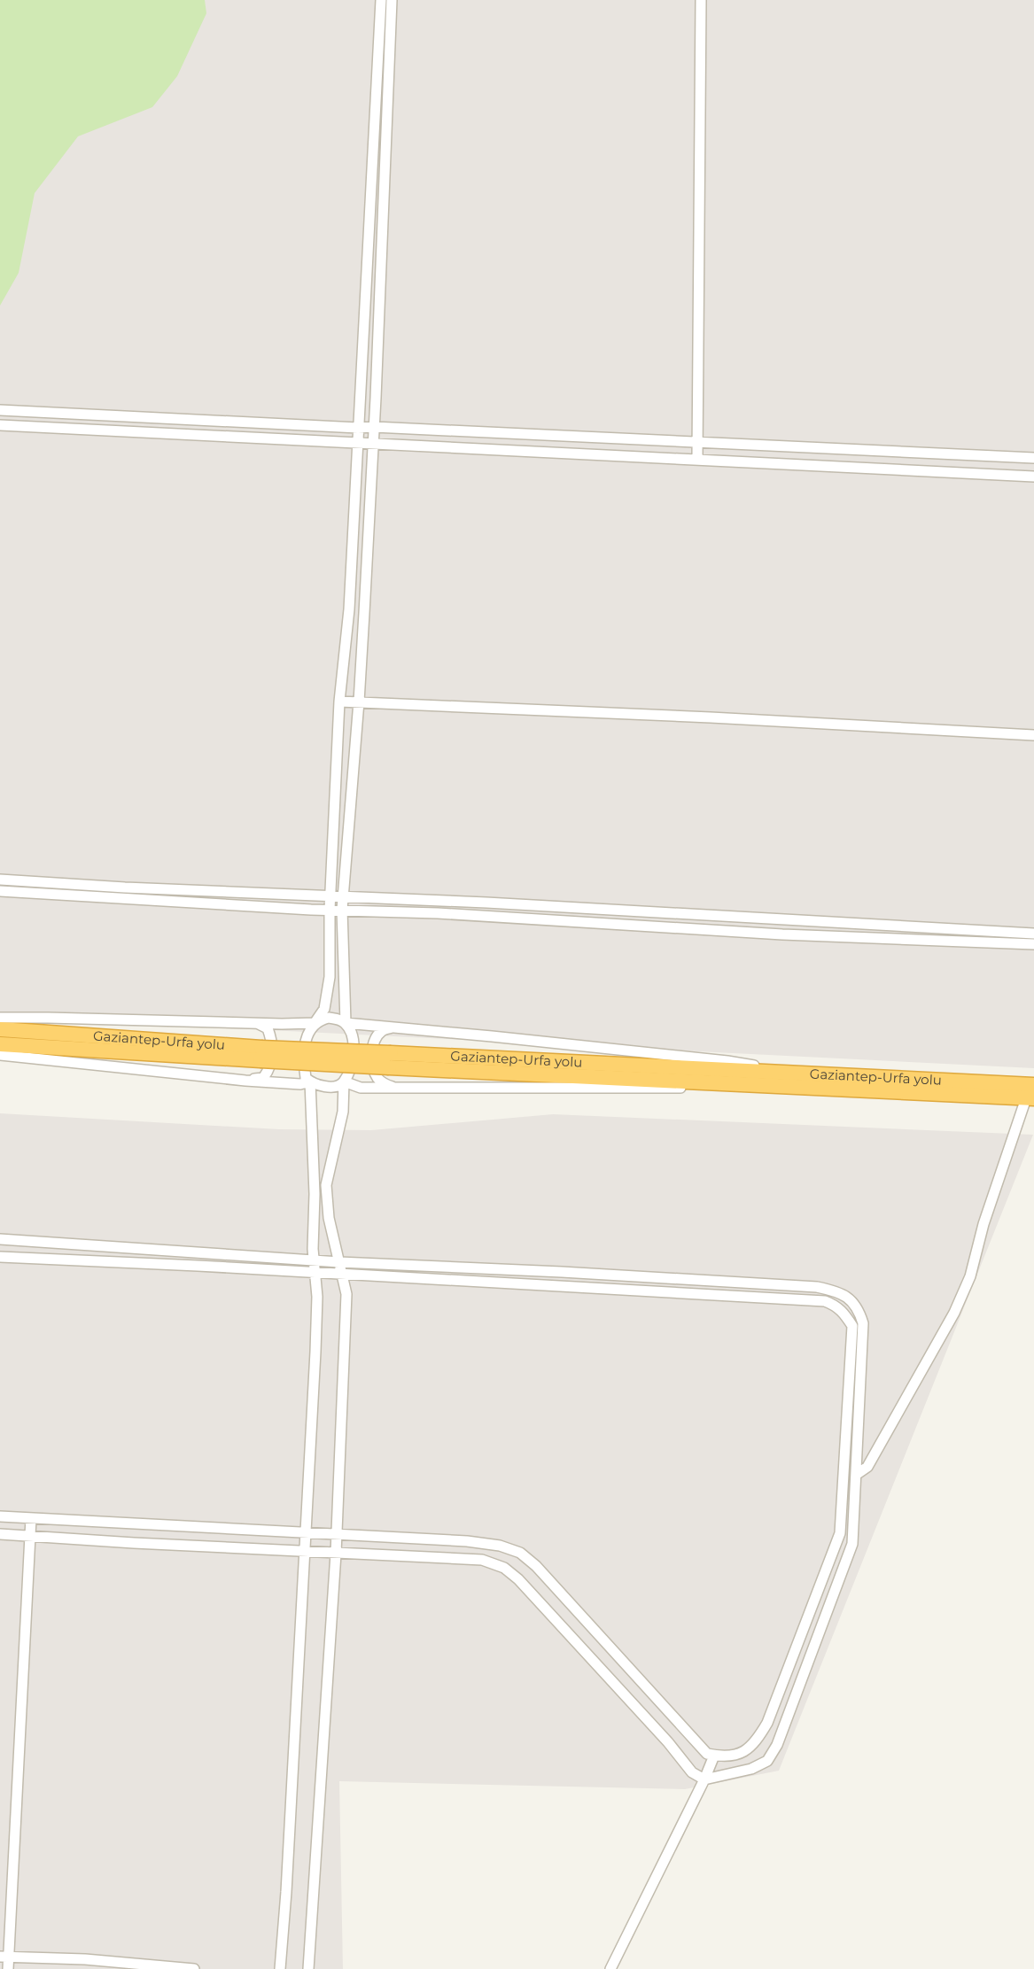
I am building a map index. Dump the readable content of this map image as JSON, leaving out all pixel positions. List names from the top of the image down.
{
  "streets": {
    "highway": ["Gaziantep-Urfa yolu"]
  }
}
